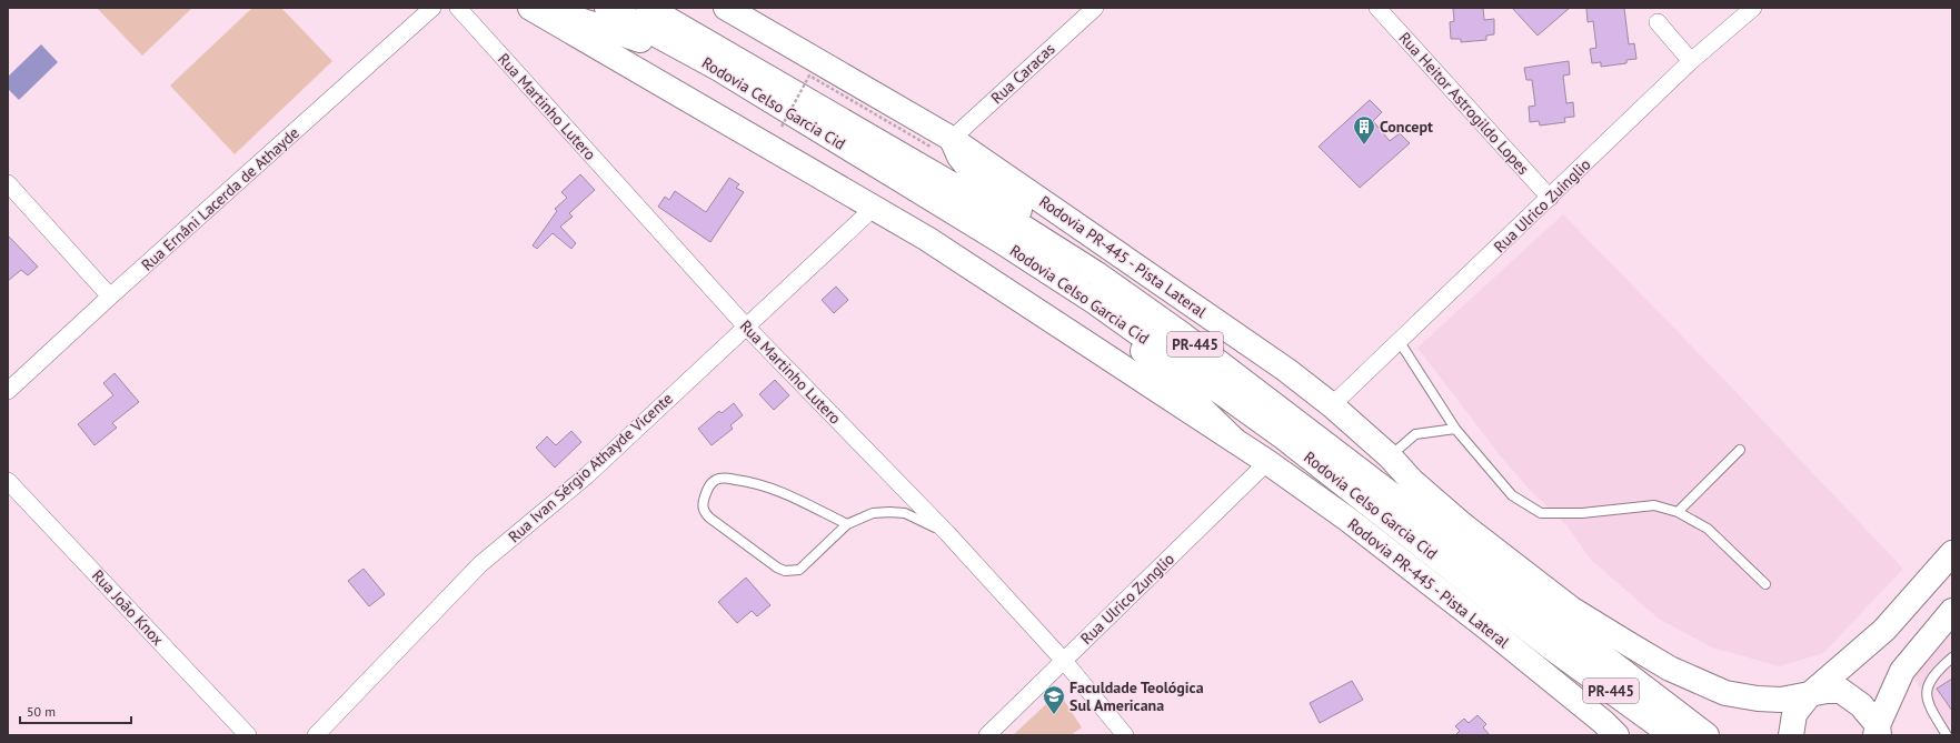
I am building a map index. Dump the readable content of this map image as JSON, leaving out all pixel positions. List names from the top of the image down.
{
  "streets": {
    "main road": ["Rodovia Celso Garcia Cid", "Rodovia PR-445 - Pista Lateral", "PR-445"],
    "street": [
      "Rua Caracas",
      "Rua Heitor Astrogildo Lopes",
      "Rua Martinho Lutero",
      "Rua Ernâni Lacerda de Athayde",
      "Rua Ulrico Zuinglio",
      "Rua Ivan Sérgio Athayde Vicente",
      "Rua Ulrico Zunglio",
      "Rua João Knox"
    ]
  },
  "crossings": [
    ["Rua Caracas", "Rodovia PR-445 - Pista Lateral"],
    ["Rua Heitor Astrogildo Lopes", "Rua Ulrico Zuinglio"],
    ["Rua Martinho Lutero", "Rua Ivan Sérgio Athayde Vicente"],
    ["Rua Martinho Lutero", "Rua Ulrico Zunglio"],
    ["Rua Ulrico Zuinglio", "Rodovia PR-445 - Pista Lateral"],
    ["Rodovia PR-445 - Pista Lateral", "Rua Ulrico Zunglio"]
  ],
  "places": {
    "building": ["Concept"],
    "school or university": ["Faculdade Teológica Sul Americana"]
  },
  "scale_bar": "50 m"
}
